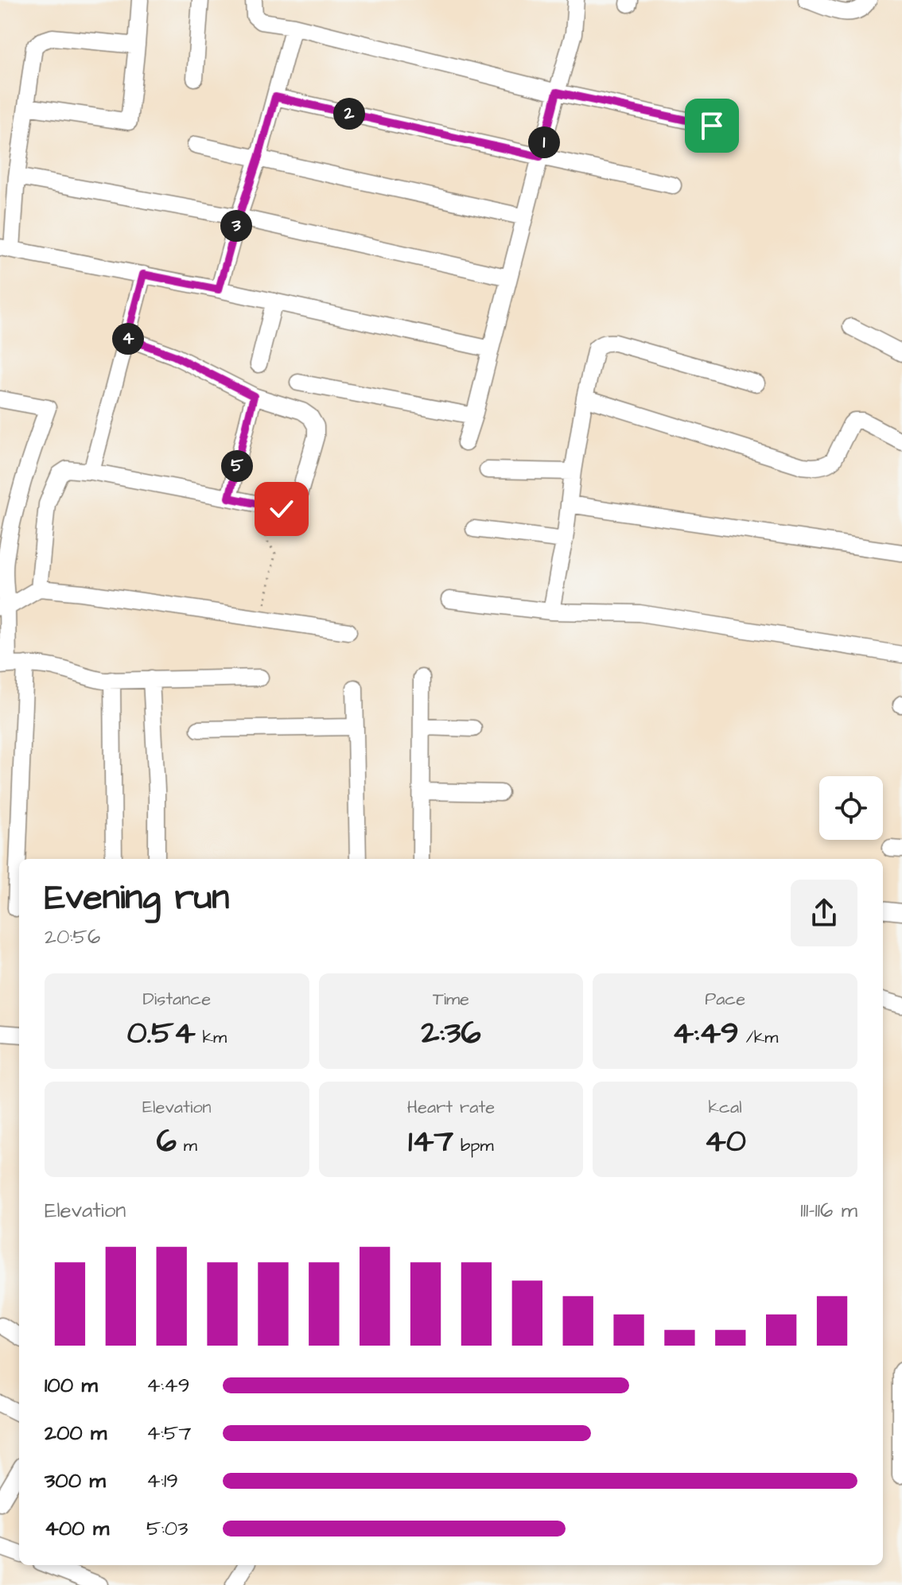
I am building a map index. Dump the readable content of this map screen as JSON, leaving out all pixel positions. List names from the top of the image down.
{
  "page": {
    "pins": [
      "2",
      "1",
      "3",
      "4",
      "5"
    ],
    "heading": ["Evening run", "20:56"],
    "stats": [
      ["Distance", "0.54 km"],
      ["Time", "2:36"],
      ["Pace", "4:49 /km"],
      ["Elevation", "6 m"],
      ["Heart rate", "147 bpm"],
      ["kcal", "40"]
    ],
    "chart": ["Elevation", "111–116 m"],
    "list": [
      {
        "name": "100 m",
        "note": "4:49"
      },
      {
        "name": "200 m",
        "note": "4:57"
      },
      {
        "name": "300 m",
        "note": "4:19"
      },
      {
        "name": "400 m",
        "note": "5:03"
      }
    ]
  }
}
